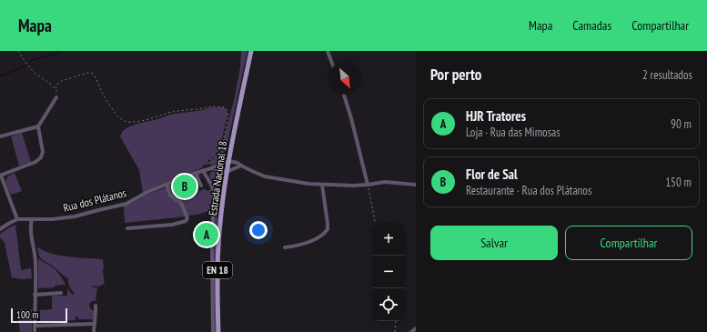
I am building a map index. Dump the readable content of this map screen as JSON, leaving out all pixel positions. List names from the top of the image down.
{
  "streets": {
    "main road": ["Estrada Nacional 18", "EN 18"],
    "street": ["Rua dos Plátanos"]
  },
  "crossings": [
    ["Estrada Nacional 18", "Rua dos Plátanos"]
  ],
  "scale_bar": "100 m",
  "north": "bottom right",
  "page": {
    "header": "Mapa",
    "nav": ["Mapa", "Camadas", "Compartilhar"],
    "heading": ["Por perto", "2 resultados"],
    "list": [
      {
        "mark": "A",
        "name": "HJR Tratores",
        "note": "Loja · Rua das Mimosas",
        "value": "90 m"
      },
      {
        "mark": "B",
        "name": "Flor de Sal",
        "note": "Restaurante · Rua dos Plátanos",
        "value": "150 m"
      }
    ],
    "pins": ["B", "A"],
    "buttons": ["Salvar", "Compartilhar"],
    "map_buttons": ["+", "−"],
    "scale": "100 m"
  }
}
